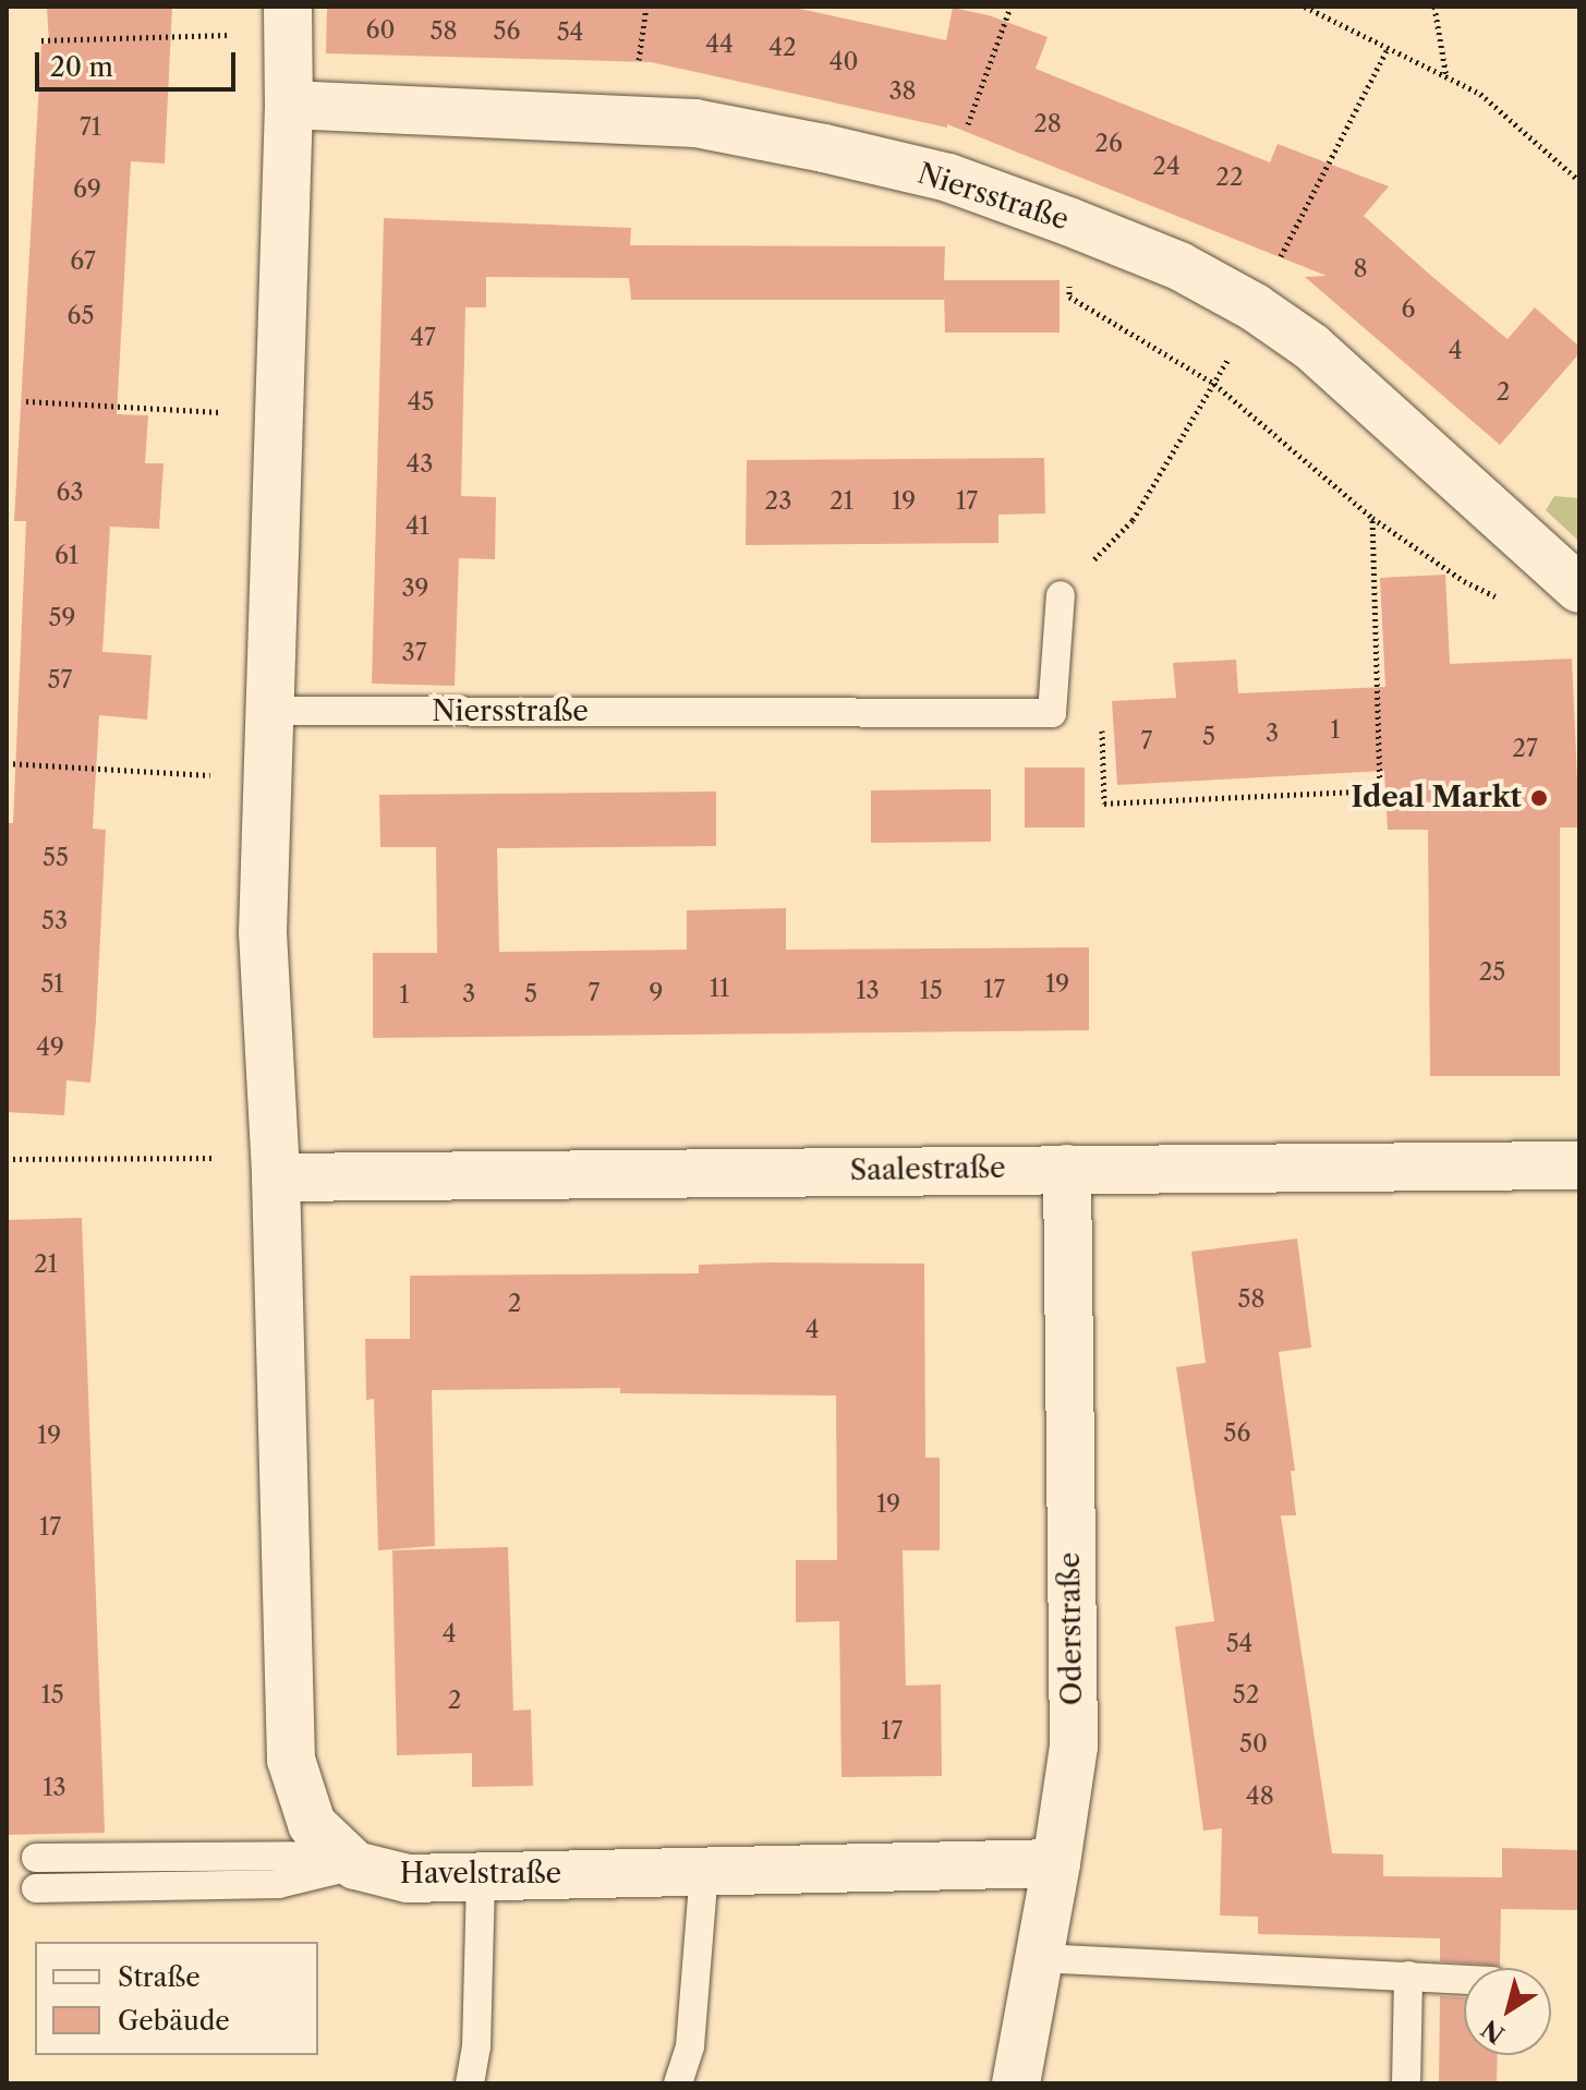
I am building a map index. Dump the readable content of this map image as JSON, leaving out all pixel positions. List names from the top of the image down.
{
  "streets": {
    "street": [
      "Niersstraße",
      "Saalestraße",
      "Oderstraße",
      "Havelstraße"
    ]
  },
  "crossings": [
    ["Saalestraße", "Oderstraße"],
    ["Oderstraße", "Havelstraße"]
  ],
  "places": ["Ideal Markt"],
  "house_numbers": [
    "60",
    "58",
    "56",
    "54",
    "44",
    "42",
    "40",
    "38",
    "28",
    "71",
    "26",
    "24",
    "22",
    "69",
    "67",
    "8",
    "6",
    "65",
    "47",
    "4",
    "2",
    "45",
    "43",
    "63",
    "23",
    "21",
    "19",
    "17",
    "41",
    "61",
    "39",
    "59",
    "37",
    "57",
    "1",
    "3",
    "5",
    "7",
    "27",
    "55",
    "53",
    "25",
    "51",
    "19",
    "11",
    "17",
    "13",
    "15",
    "7",
    "9",
    "3",
    "5",
    "1",
    "49",
    "21",
    "58",
    "2",
    "4",
    "56",
    "19",
    "19",
    "17",
    "4",
    "54",
    "15",
    "52",
    "2",
    "17",
    "50",
    "13",
    "48"
  ],
  "legend": ["Straße", "Gebäude"],
  "scale_bar": "20 m",
  "north": "bottom left"
}
